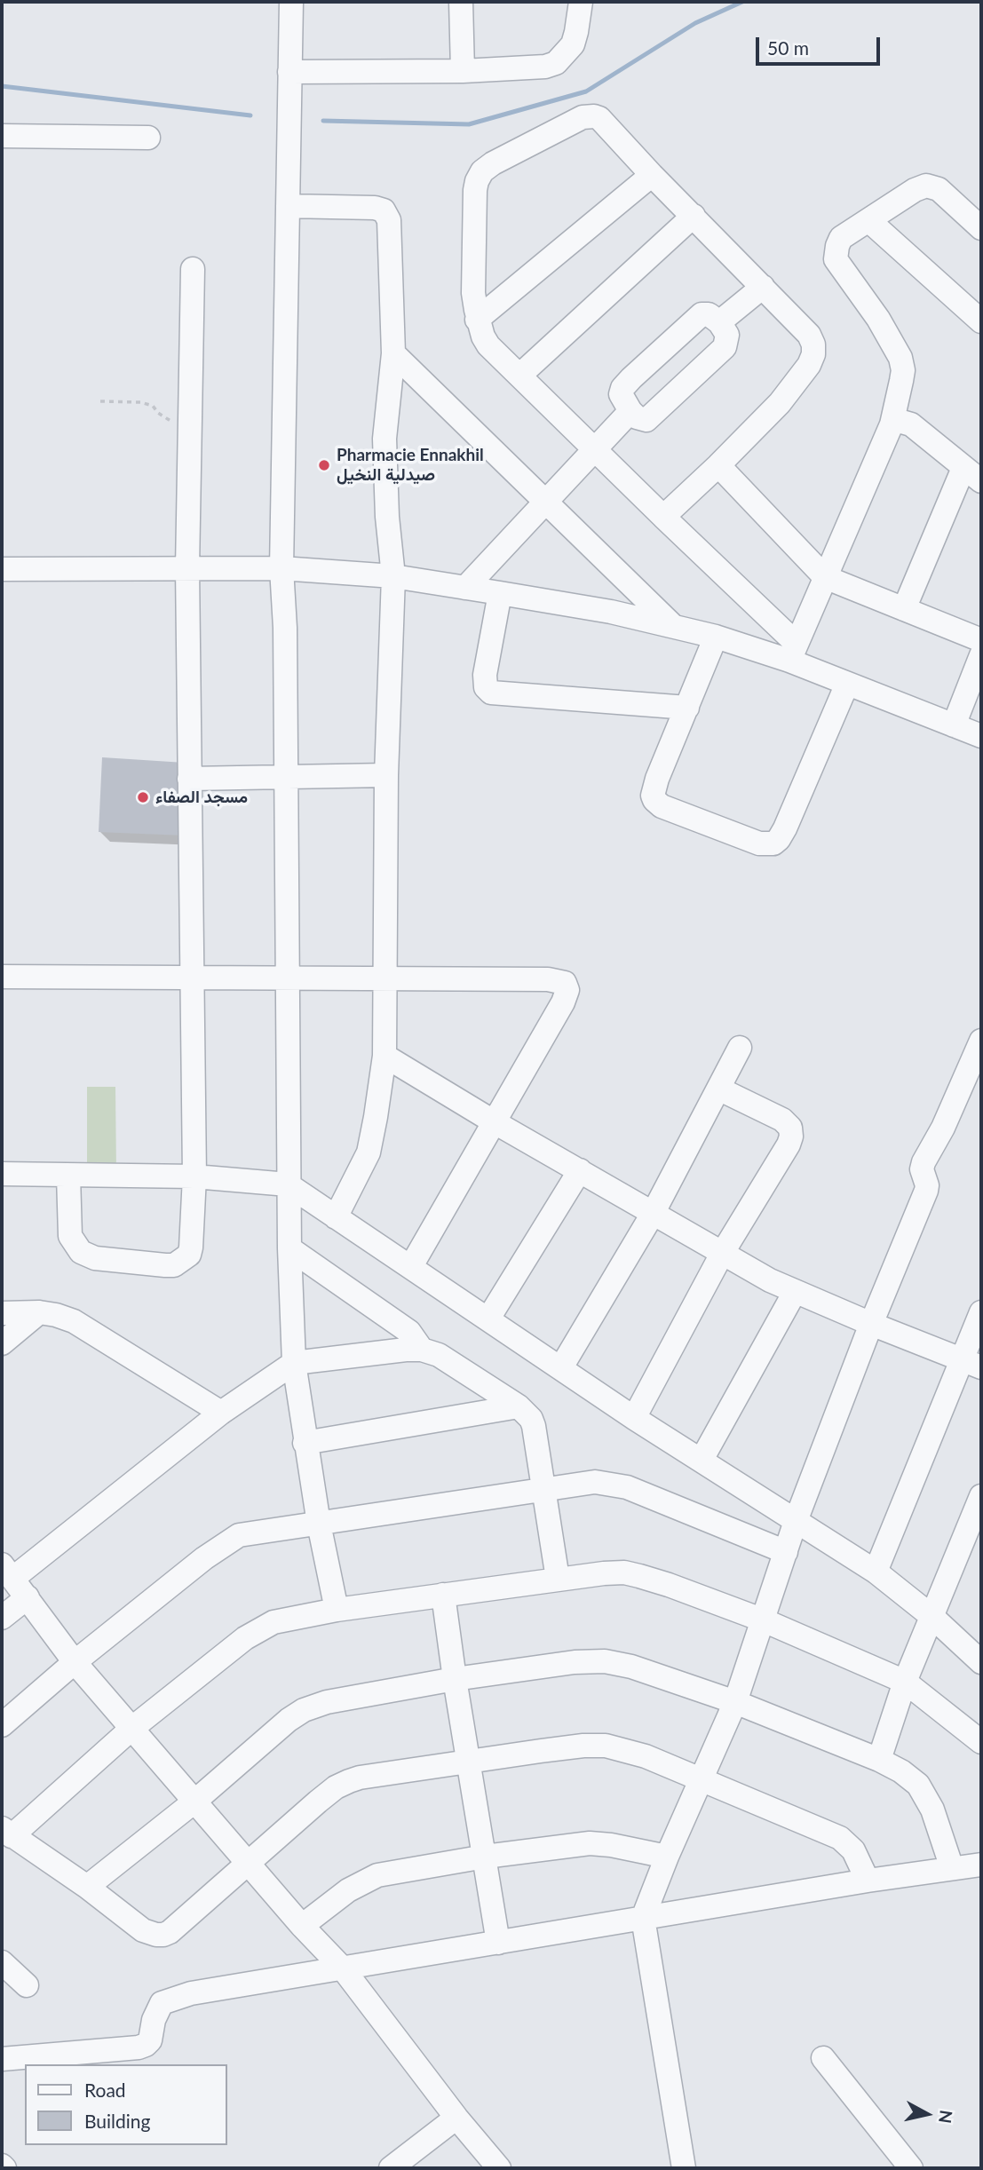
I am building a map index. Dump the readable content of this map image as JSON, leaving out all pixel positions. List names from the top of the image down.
{
  "places": ["Pharmacie Ennakhil صيدلية النخيل", "مسجد الصفاء"],
  "legend": ["Road", "Building"],
  "scale_bar": "50 m",
  "north": "right"
}
